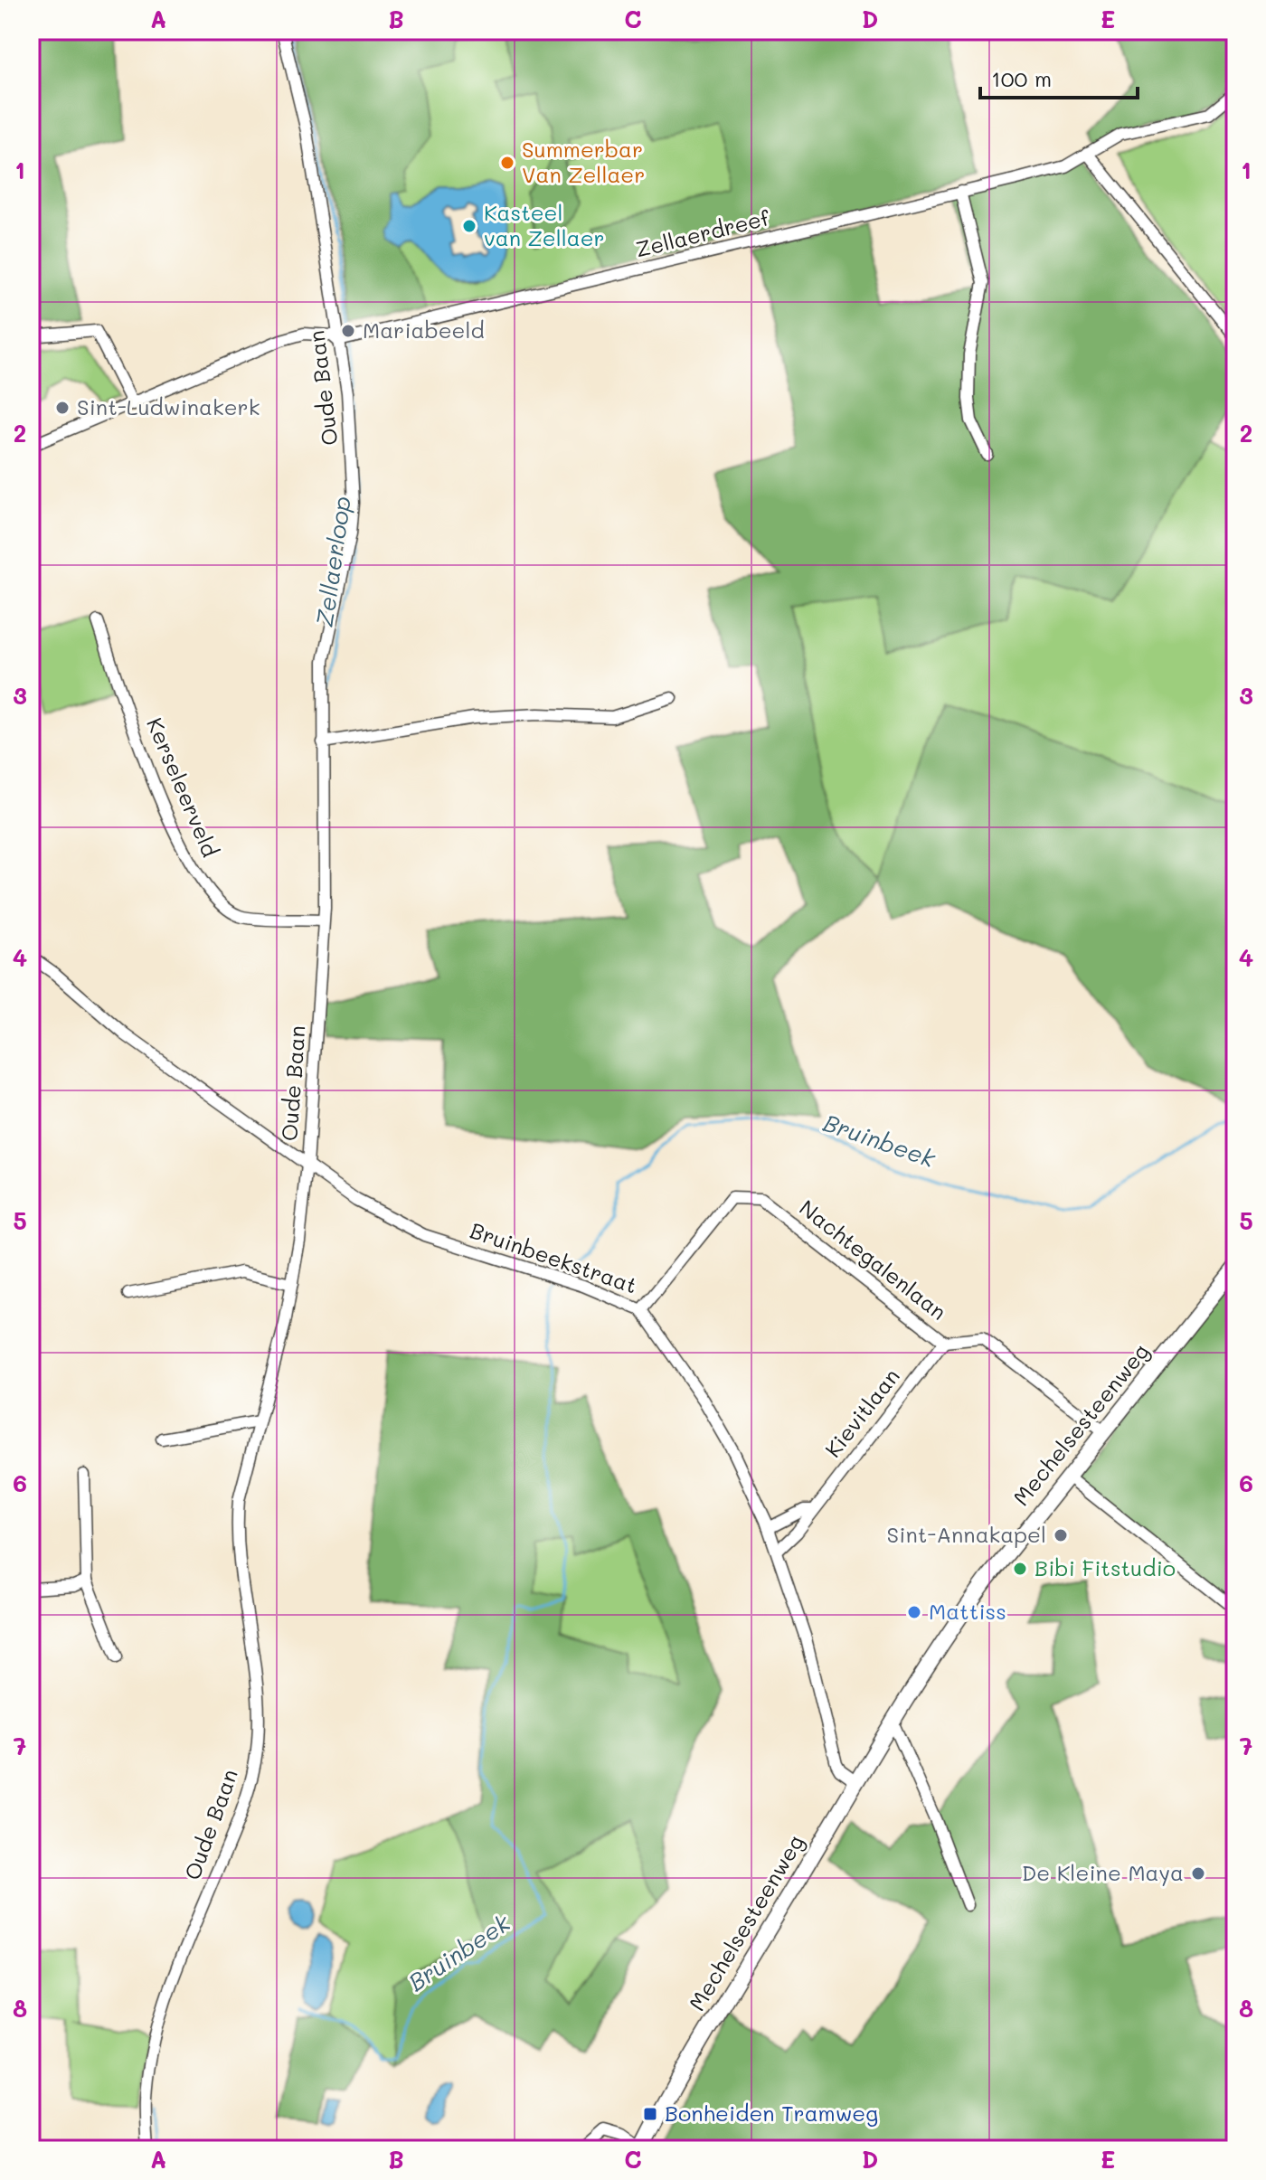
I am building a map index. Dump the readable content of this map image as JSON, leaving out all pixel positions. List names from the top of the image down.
{
  "streets": {
    "street": [
      "Zellaerdreef",
      "Oude Baan",
      "Kerseleerveld",
      "Bruinbeekstraat",
      "Nachtegalenlaan",
      "Kievitlaan",
      "Mechelsesteenweg"
    ]
  },
  "crossings": [
    ["Zellaerdreef", "Oude Baan"],
    ["Oude Baan", "Kerseleerveld"],
    ["Oude Baan", "Bruinbeekstraat"],
    ["Bruinbeekstraat", "Nachtegalenlaan"],
    ["Bruinbeekstraat", "Kievitlaan"],
    ["Bruinbeekstraat", "Mechelsesteenweg"],
    ["Nachtegalenlaan", "Kievitlaan"],
    ["Nachtegalenlaan", "Mechelsesteenweg"]
  ],
  "water": ["Zellaerloop", "Bruinbeek"],
  "places": {
    "other": [
      "Summerbar Van Zellaer",
      "Kasteel van Zellaer",
      "Mariabeeld",
      "Sint-Ludwinakerk",
      "Sint-Annakapel",
      "Bibi Fitstudio",
      "Mattiss",
      "De Kleine Maya"
    ],
    "transit": ["Bonheiden Tramweg"]
  },
  "scale_bar": "100 m",
  "grid": {
    "columns": [
      "A",
      "B",
      "C",
      "D",
      "E"
    ],
    "rows": [
      "1",
      "2",
      "3",
      "4",
      "5",
      "6",
      "7",
      "8"
    ]
  }
}
